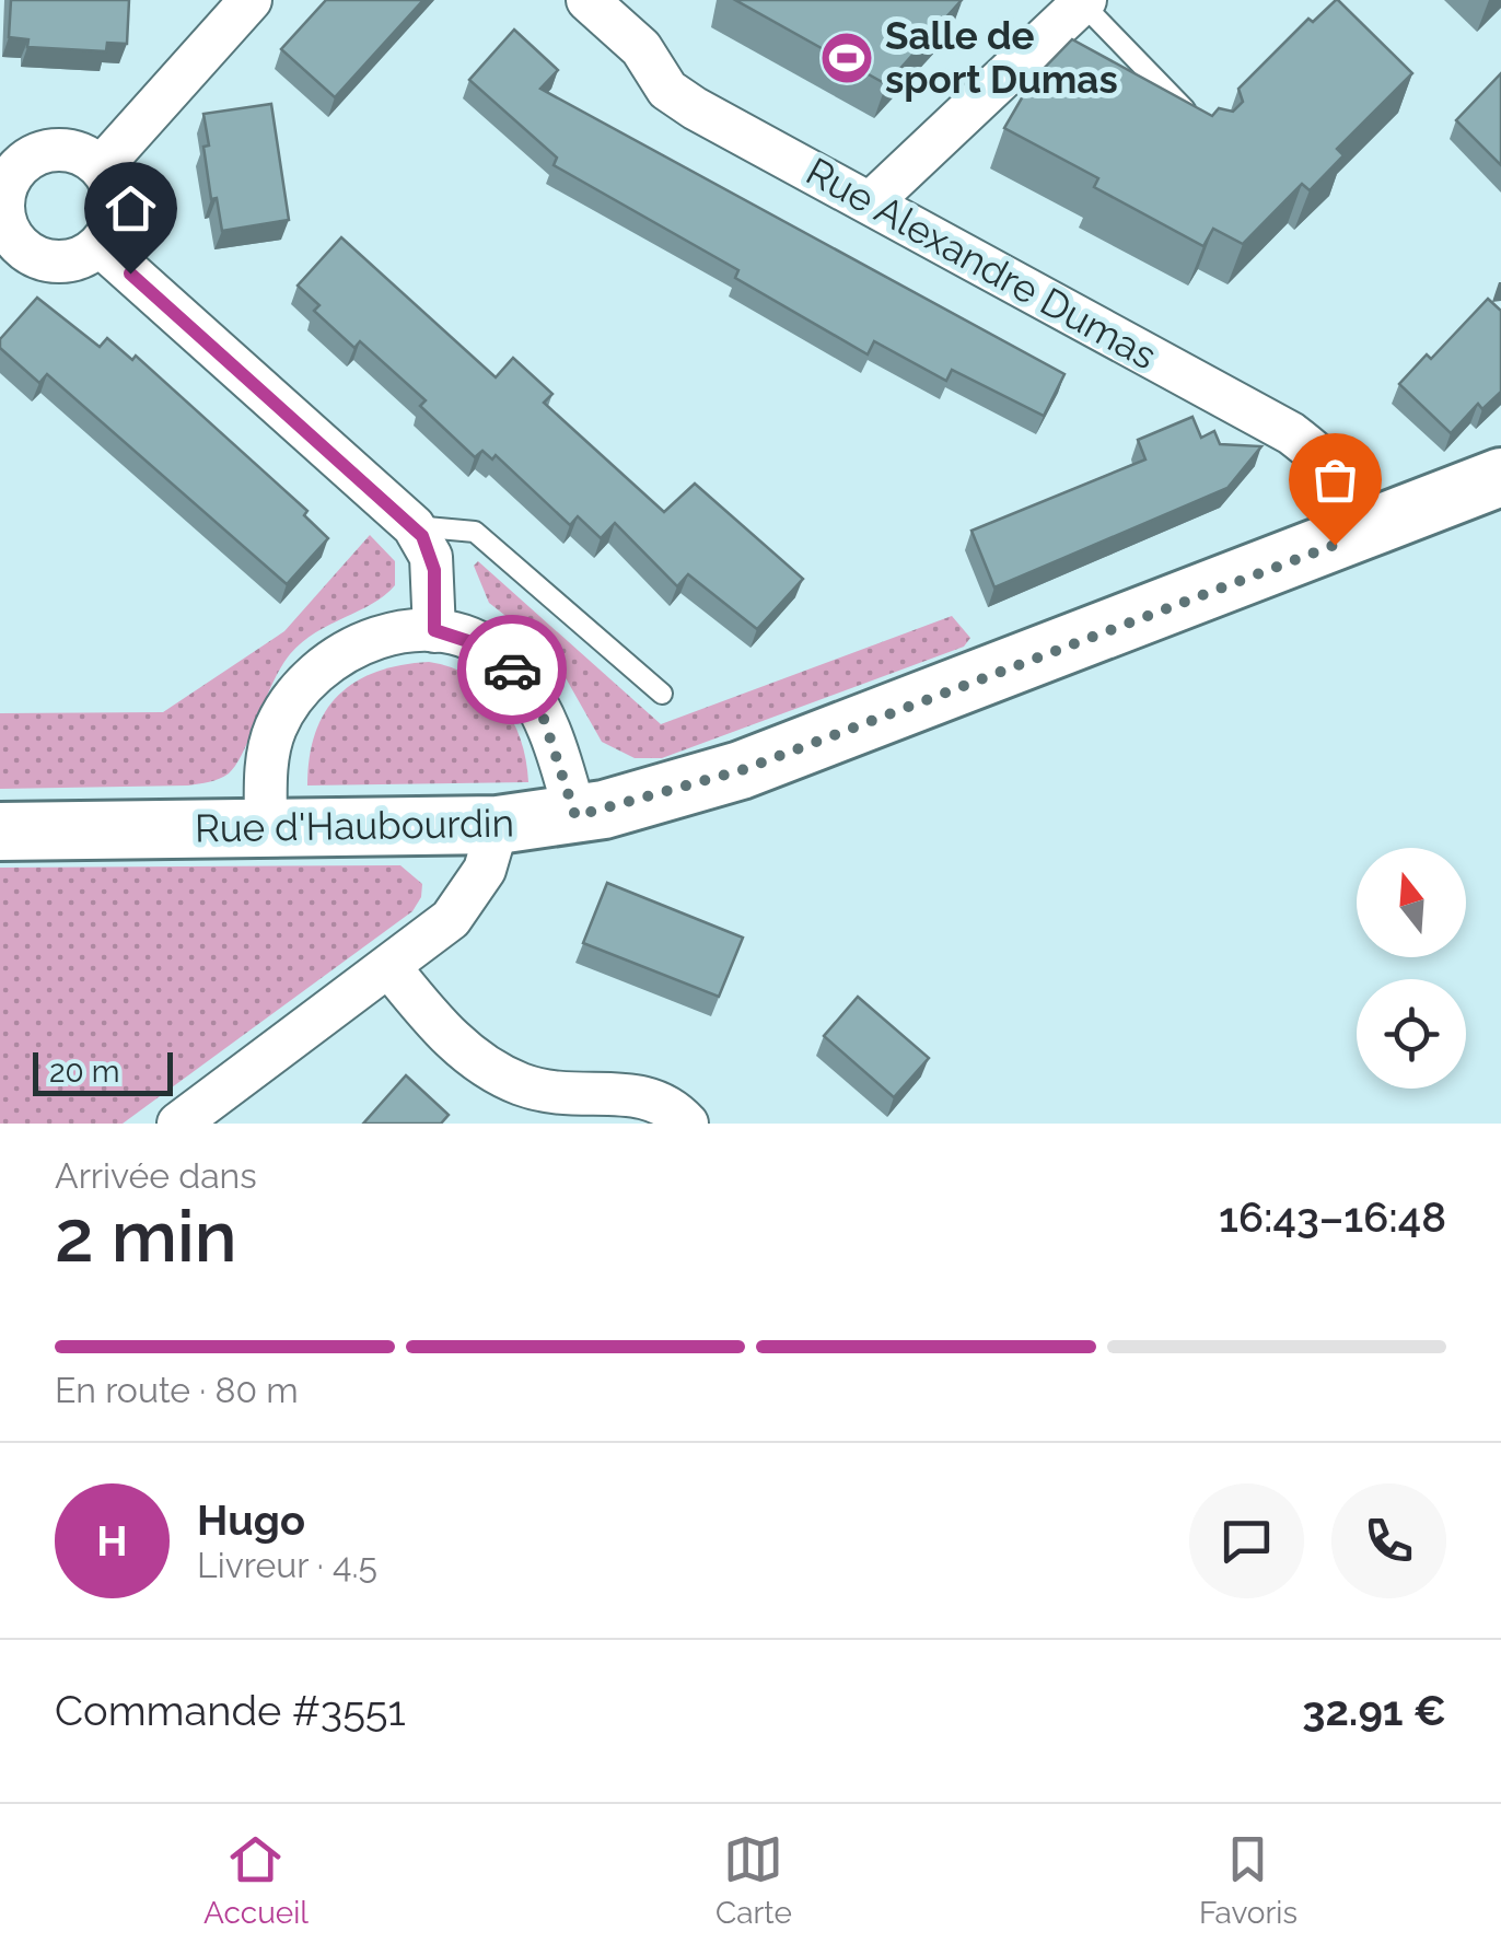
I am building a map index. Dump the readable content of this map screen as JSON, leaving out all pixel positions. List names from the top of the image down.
{
  "streets": {
    "main road": ["Rue d'Haubourdin"],
    "street": ["Rue Alexandre Dumas"]
  },
  "crossings": [
    ["Rue Alexandre Dumas", "Rue d'Haubourdin"]
  ],
  "places": {
    "sports": ["Salle de sport Dumas"]
  },
  "scale_bar": "20 m",
  "north": "top",
  "page": {
    "scale": "20 m",
    "heading": ["2 min", "Arrivée dans", "16:43–16:48"],
    "panel": [
      "Hugo",
      "Livreur · 4.5",
      "Commande #3551",
      "32.91 €"
    ],
    "bar": "En route · 80 m",
    "round": "H",
    "tabs": ["Accueil", "Carte", "Favoris"]
  }
}
